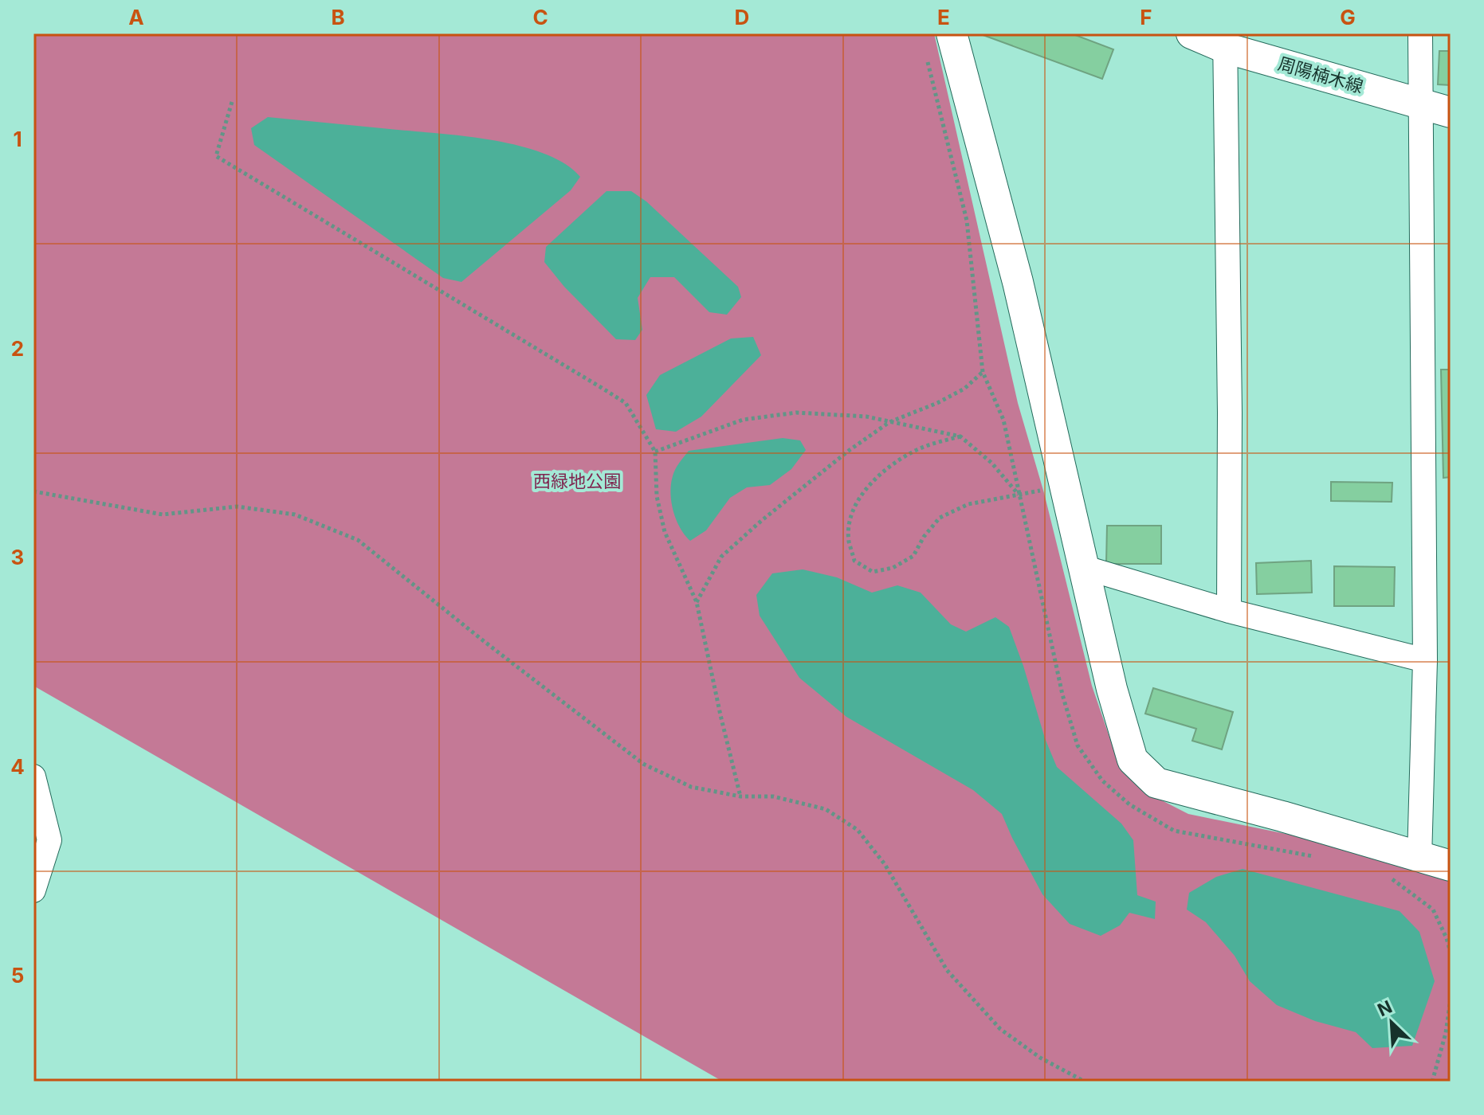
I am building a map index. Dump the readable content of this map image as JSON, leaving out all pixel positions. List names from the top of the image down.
{
  "streets": {
    "street": ["周陽楠木線"]
  },
  "parks": ["西緑地公園"],
  "north": "top left",
  "grid": {
    "columns": [
      "A",
      "B",
      "C",
      "D",
      "E",
      "F",
      "G"
    ],
    "rows": [
      "1",
      "2",
      "3",
      "4",
      "5"
    ]
  }
}
